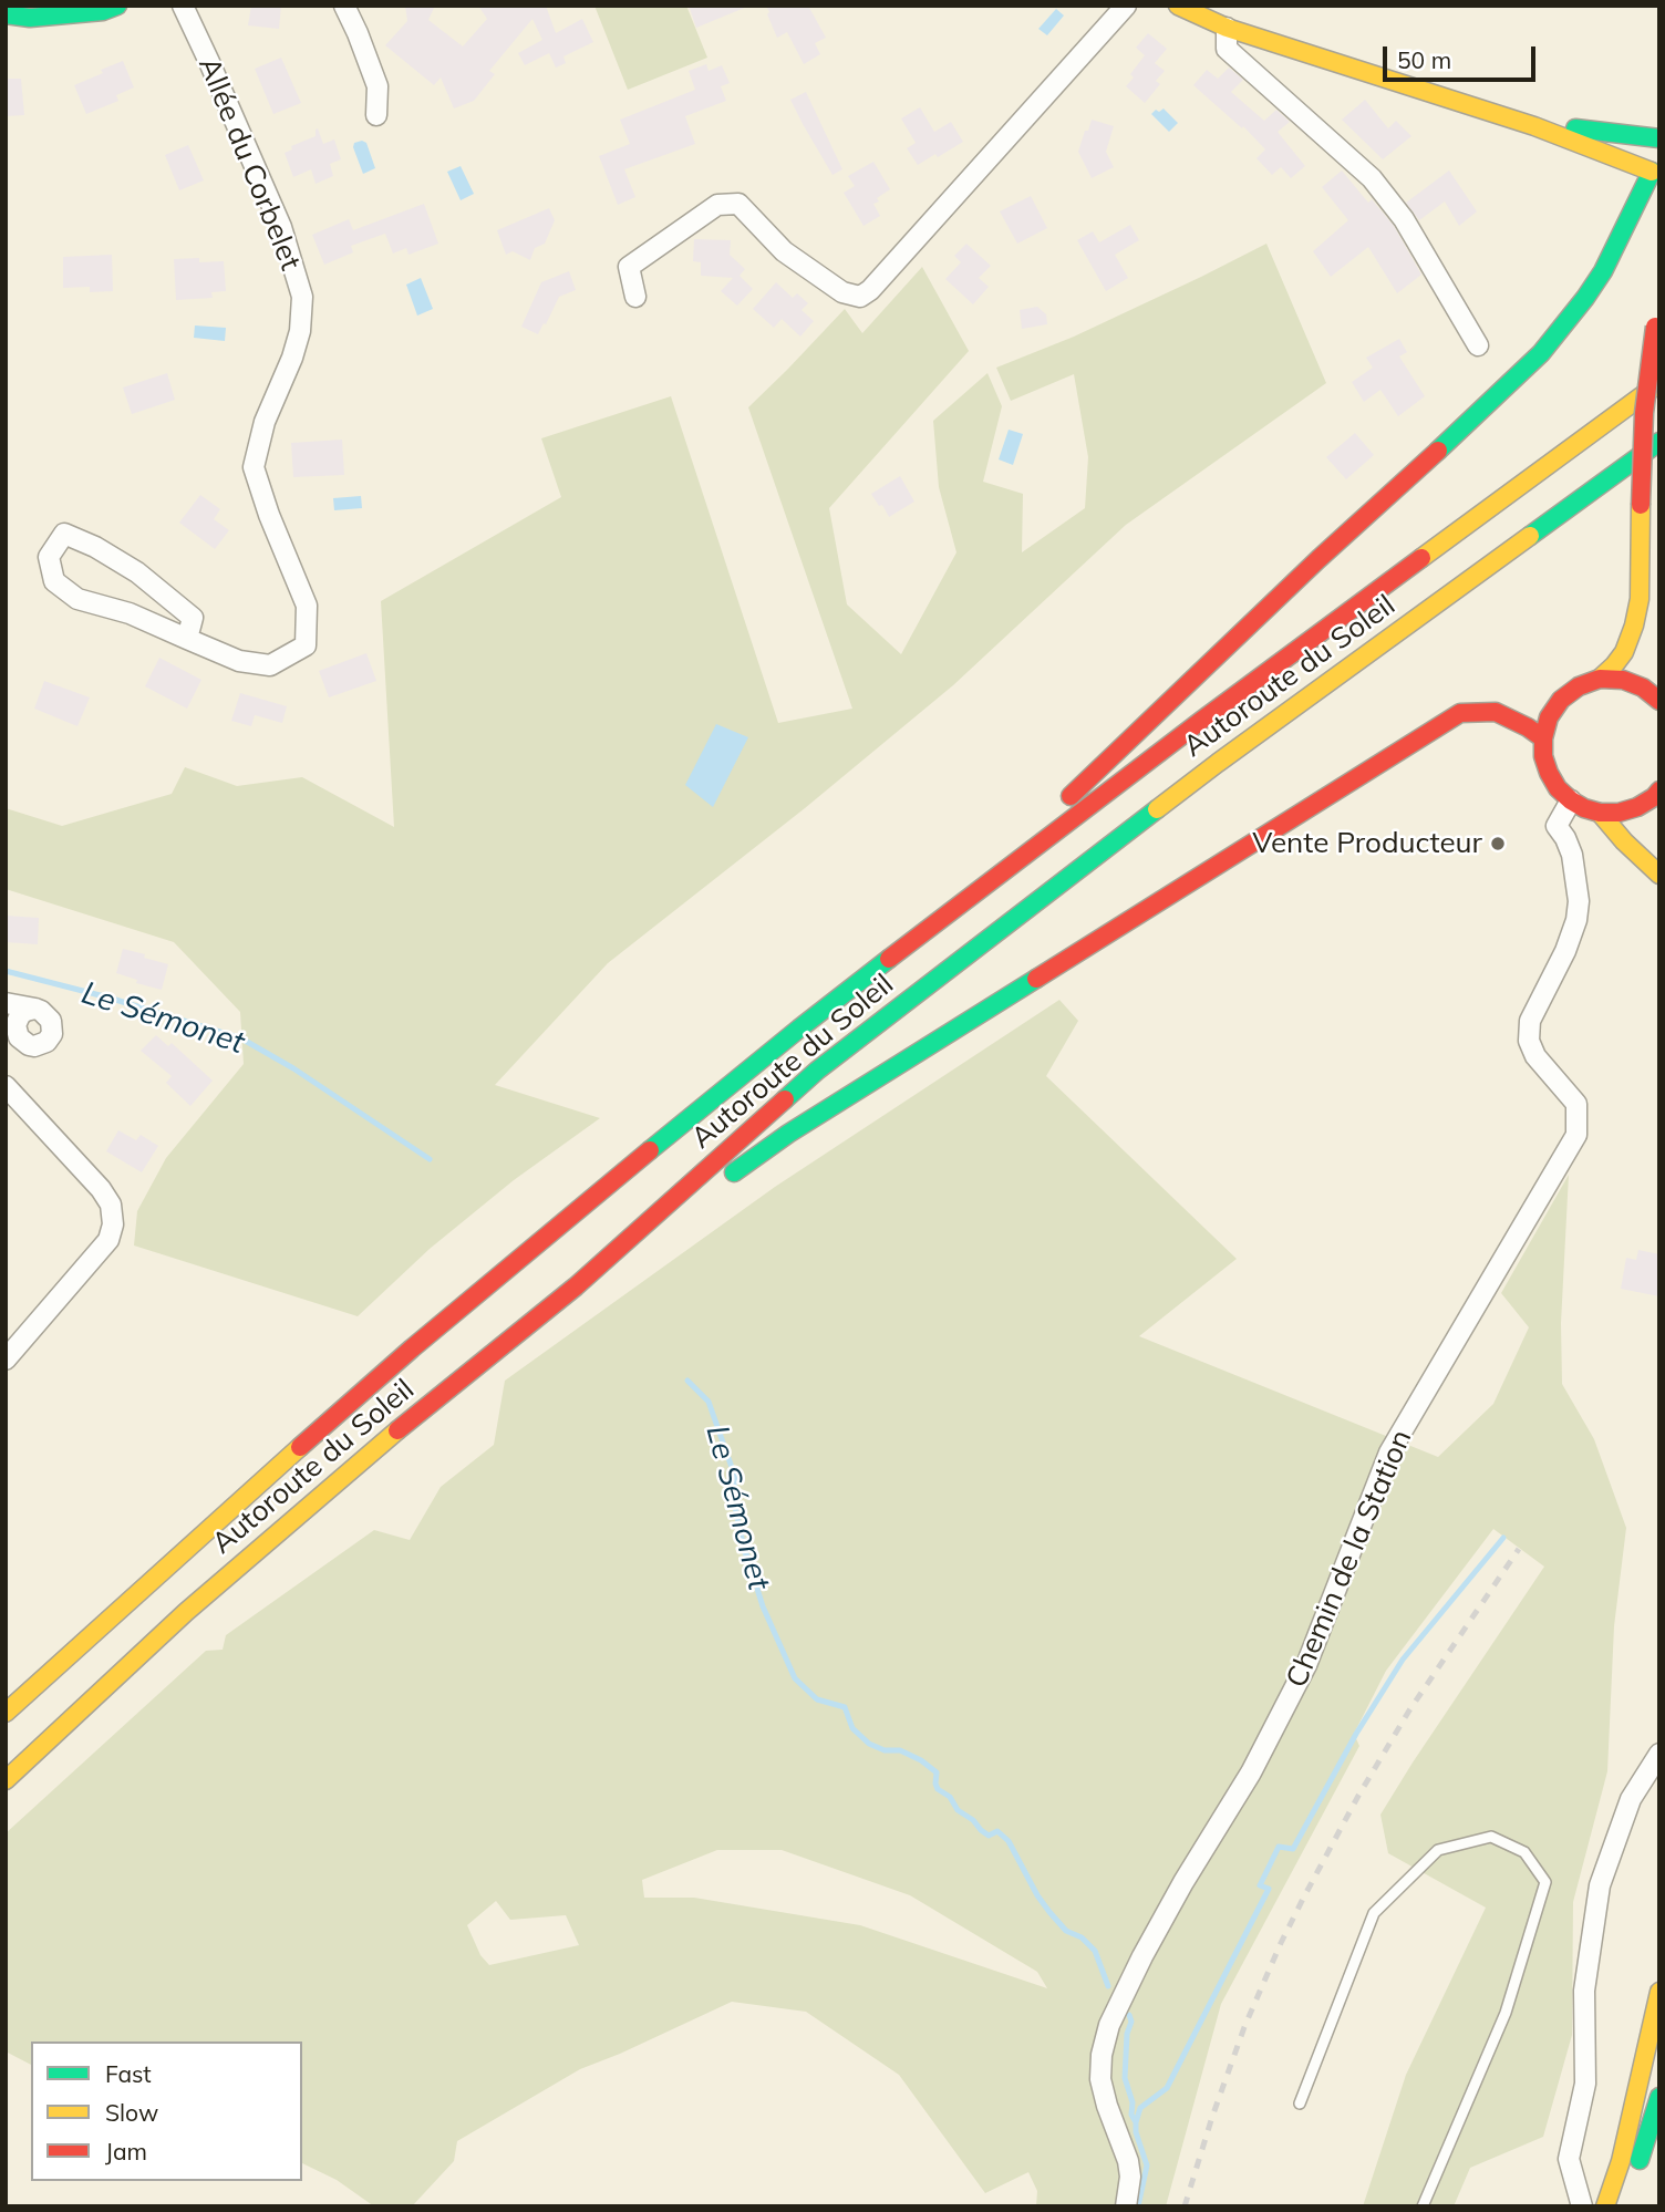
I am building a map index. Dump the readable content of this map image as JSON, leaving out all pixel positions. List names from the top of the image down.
{
  "streets": {
    "main road": ["Autoroute du Soleil"],
    "street": ["Allée du Corbelet", "Chemin de la Station"]
  },
  "water": ["Le Sémonet"],
  "places": ["Vente Producteur"],
  "legend": ["Fast", "Slow", "Jam"],
  "scale_bar": "50 m"
}
